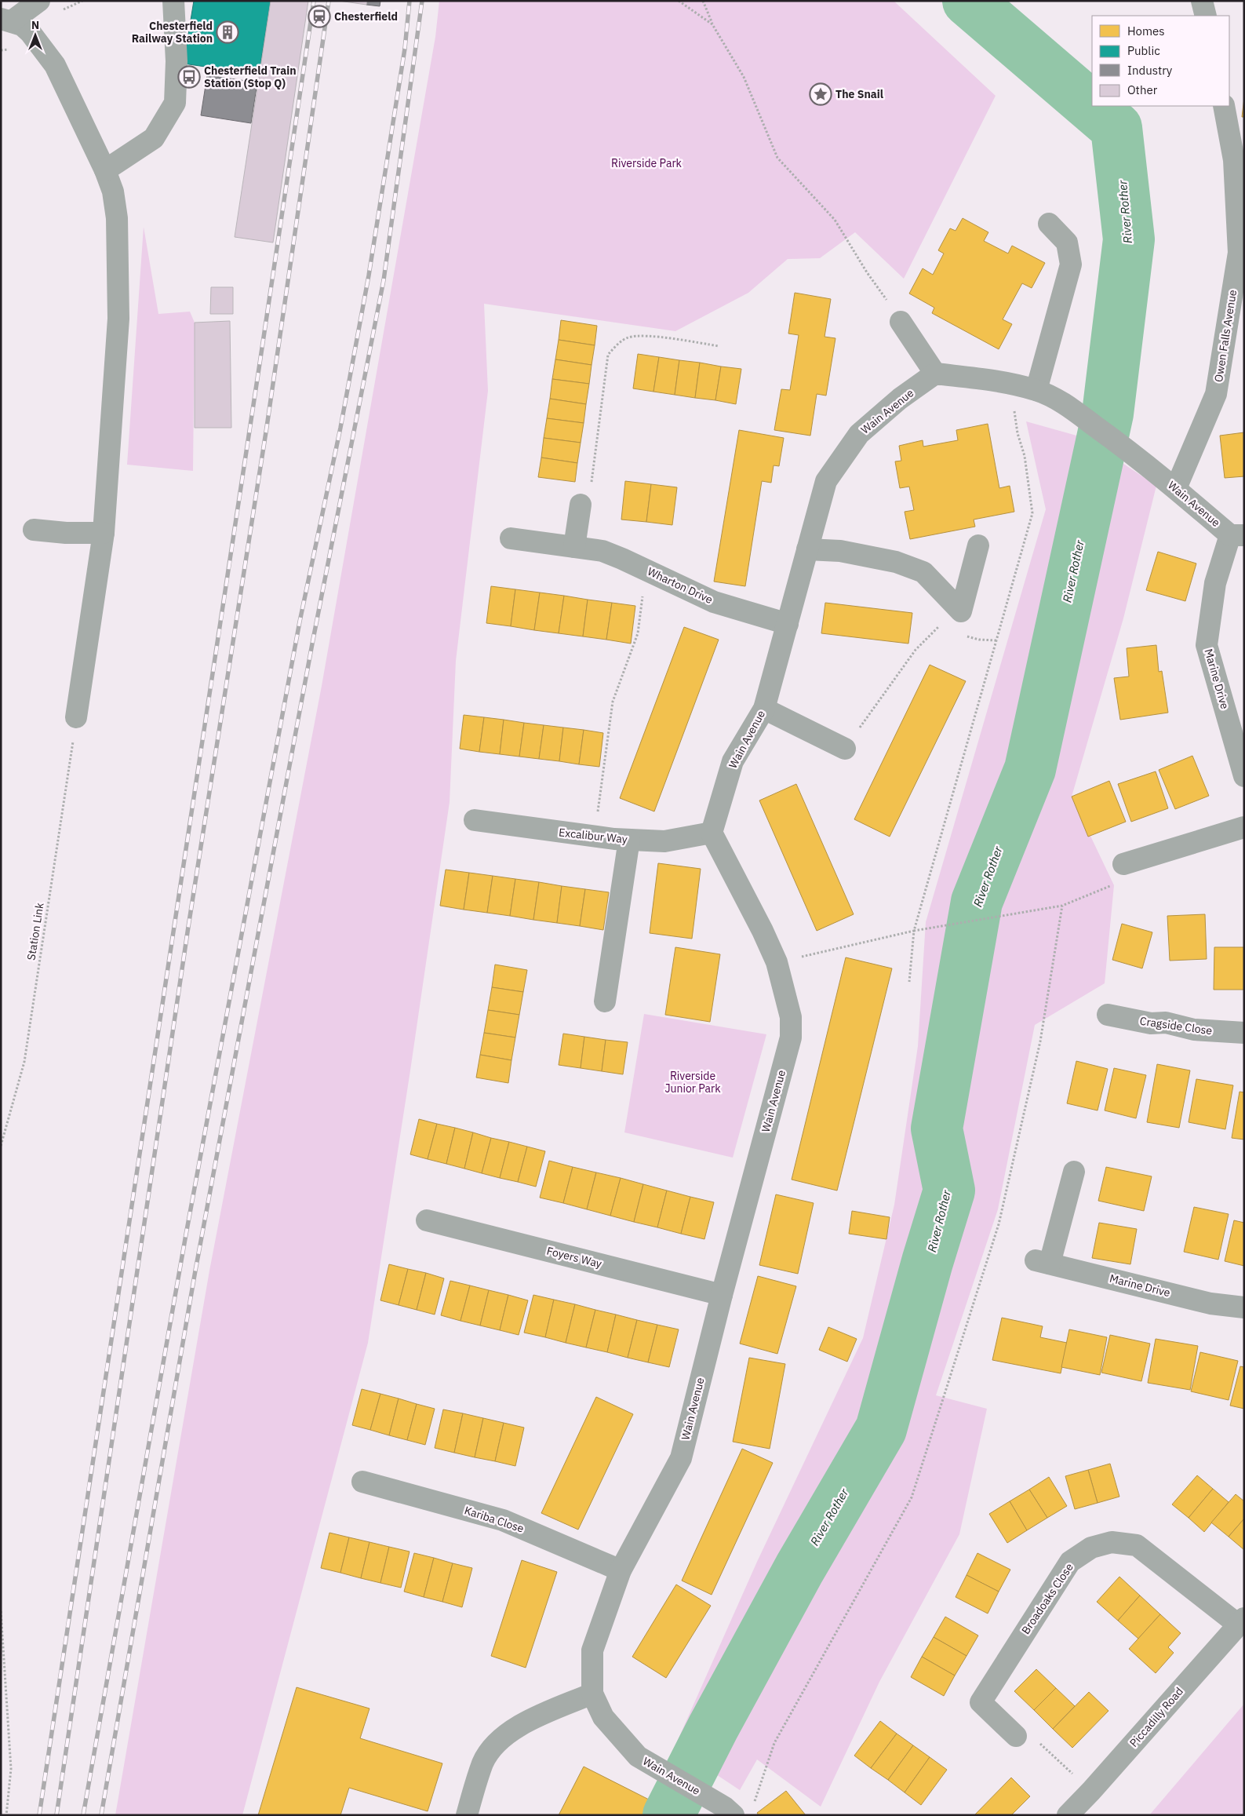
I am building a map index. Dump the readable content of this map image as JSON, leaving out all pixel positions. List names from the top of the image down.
{
  "streets": {
    "street": [
      "Owen Falls Avenue",
      "Wain Avenue",
      "Wharton Drive",
      "Marine Drive",
      "Excalibur Way",
      "Cragside Close",
      "Foyers Way",
      "Kariba Close",
      "Broadoaks Close",
      "Piccadilly Road"
    ],
    "path": ["Station Link"]
  },
  "crossings": [
    ["Owen Falls Avenue", "Wain Avenue"],
    ["Wain Avenue", "Wharton Drive"],
    ["Wain Avenue", "Marine Drive"],
    ["Wain Avenue", "Excalibur Way"],
    ["Wain Avenue", "Foyers Way"],
    ["Wain Avenue", "Kariba Close"],
    ["Broadoaks Close", "Piccadilly Road"]
  ],
  "water": ["River Rother"],
  "parks": ["Riverside Park", "Riverside Junior Park"],
  "places": {
    "station": ["Chesterfield"],
    "building": ["Chesterfield Railway Station"],
    "bus stop": ["Chesterfield Train Station (Stop Q)"],
    "place": ["The Snail"]
  },
  "legend": [
    "Homes",
    "Public",
    "Industry",
    "Other"
  ],
  "north": "top"
}
